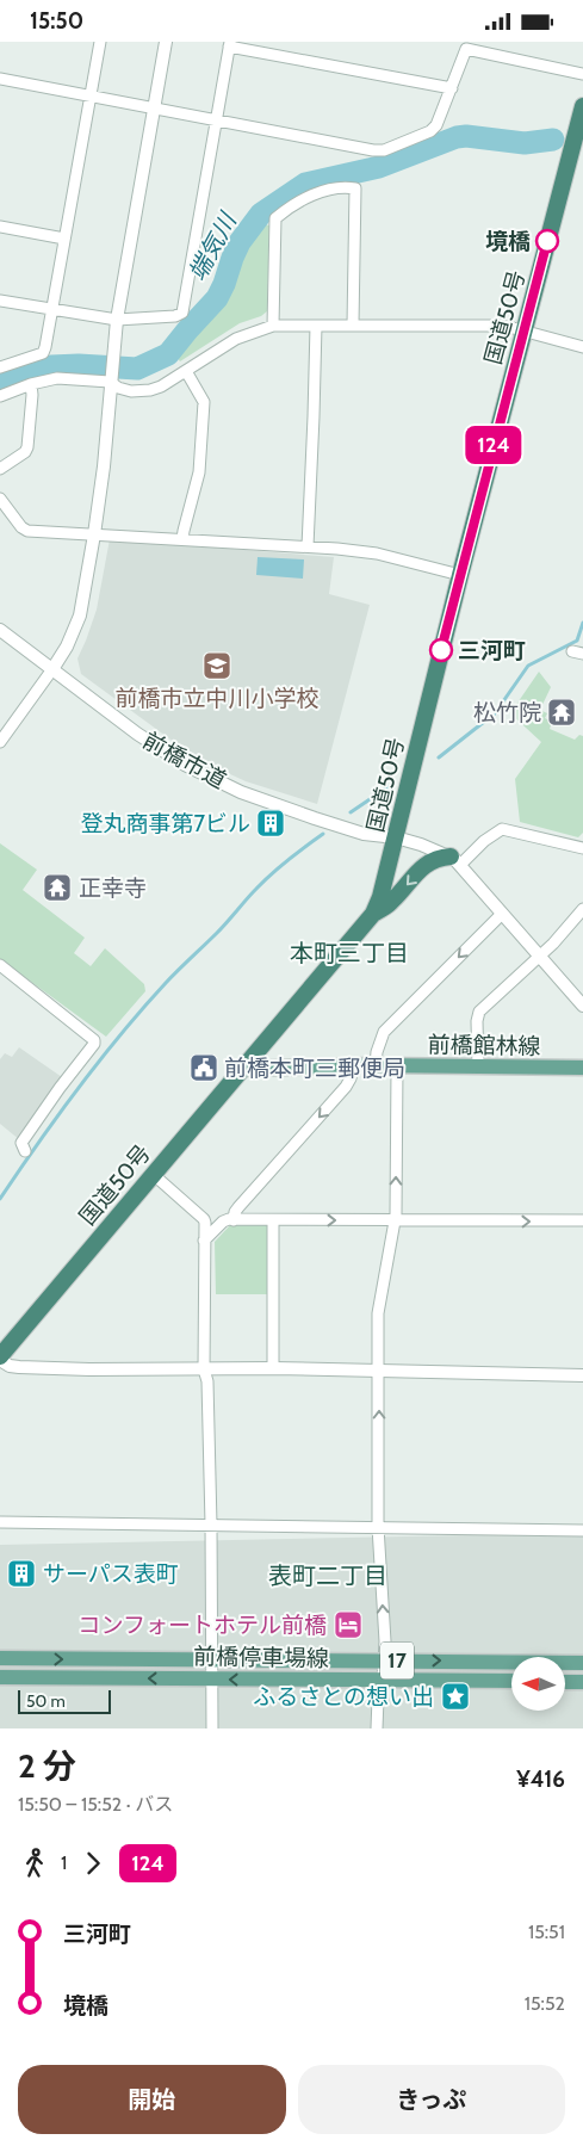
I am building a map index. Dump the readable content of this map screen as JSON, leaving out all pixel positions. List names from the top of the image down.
{
  "streets": {
    "highway": ["国道50号"],
    "main road": ["前橋館林線", "前橋停車場線", "17"],
    "street": ["前橋市道"]
  },
  "crossings": [
    ["国道50号", "前橋市道"],
    ["国道50号", "前橋館林線"]
  ],
  "districts": ["本町三丁目", "表町二丁目"],
  "water": ["端気川"],
  "places": {
    "other": ["境橋", "三河町"],
    "school or university": ["前橋市立中川小学校"],
    "temple": ["松竹院", "正幸寺"],
    "building": ["登丸商事第7ビル", "サーパス表町"],
    "public building": ["前橋本町三郵便局"],
    "hotel": ["コンフォートホテル前橋"],
    "place": ["ふるさとの想い出"]
  },
  "lines": ["bus line 124"],
  "scale_bar": "50 m",
  "north": "left",
  "page": {
    "status": "15:50",
    "on_map": "124",
    "scale": "50 m",
    "heading": ["2 分", "15:50 – 15:52 · バス", "¥416"],
    "legs": ["1", "124"],
    "list": [
      {
        "name": "三河町",
        "value": "15:51"
      },
      {
        "name": "境橋",
        "value": "15:52"
      }
    ],
    "buttons": ["開始", "きっぷ"]
  }
}
